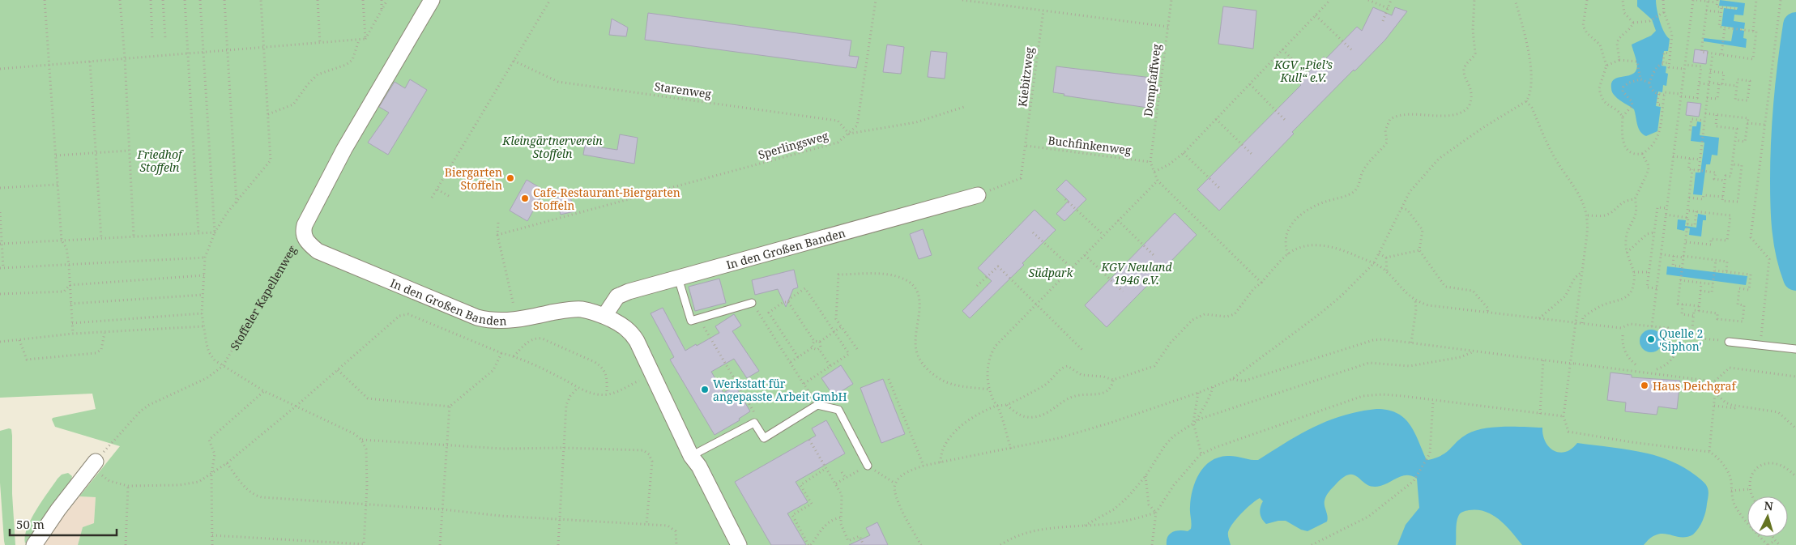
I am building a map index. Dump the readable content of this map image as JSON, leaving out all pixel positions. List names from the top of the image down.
{
  "streets": {
    "street": ["In den Großen Banden", "Stoffeler Kapellenweg"],
    "path": [
      "Kiebitzweg",
      "Dompfaffweg",
      "Starenweg",
      "Sperlingsweg",
      "Buchfinkenweg"
    ]
  },
  "crossings": [
    ["Kiebitzweg", "Buchfinkenweg"],
    ["Kiebitzweg", "In den Großen Banden"],
    ["Dompfaffweg", "Buchfinkenweg"],
    ["Starenweg", "Sperlingsweg"],
    ["In den Großen Banden", "Stoffeler Kapellenweg"]
  ],
  "parks": [
    "KGV „Piel’s Kull“ e.V.",
    "Kleingärtnerverein Stoffeln",
    "Friedhof Stoffeln",
    "KGV Neuland 1946 e.V.",
    "Südpark"
  ],
  "places": [
    "Biergarten Stoffeln",
    "Cafe-Restaurant-Biergarten Stoffeln",
    "Quelle 2 'Siphon'",
    "Haus Deichgraf",
    "Werkstatt für angepasste Arbeit GmbH"
  ],
  "scale_bar": "50 m",
  "north": "top"
}
